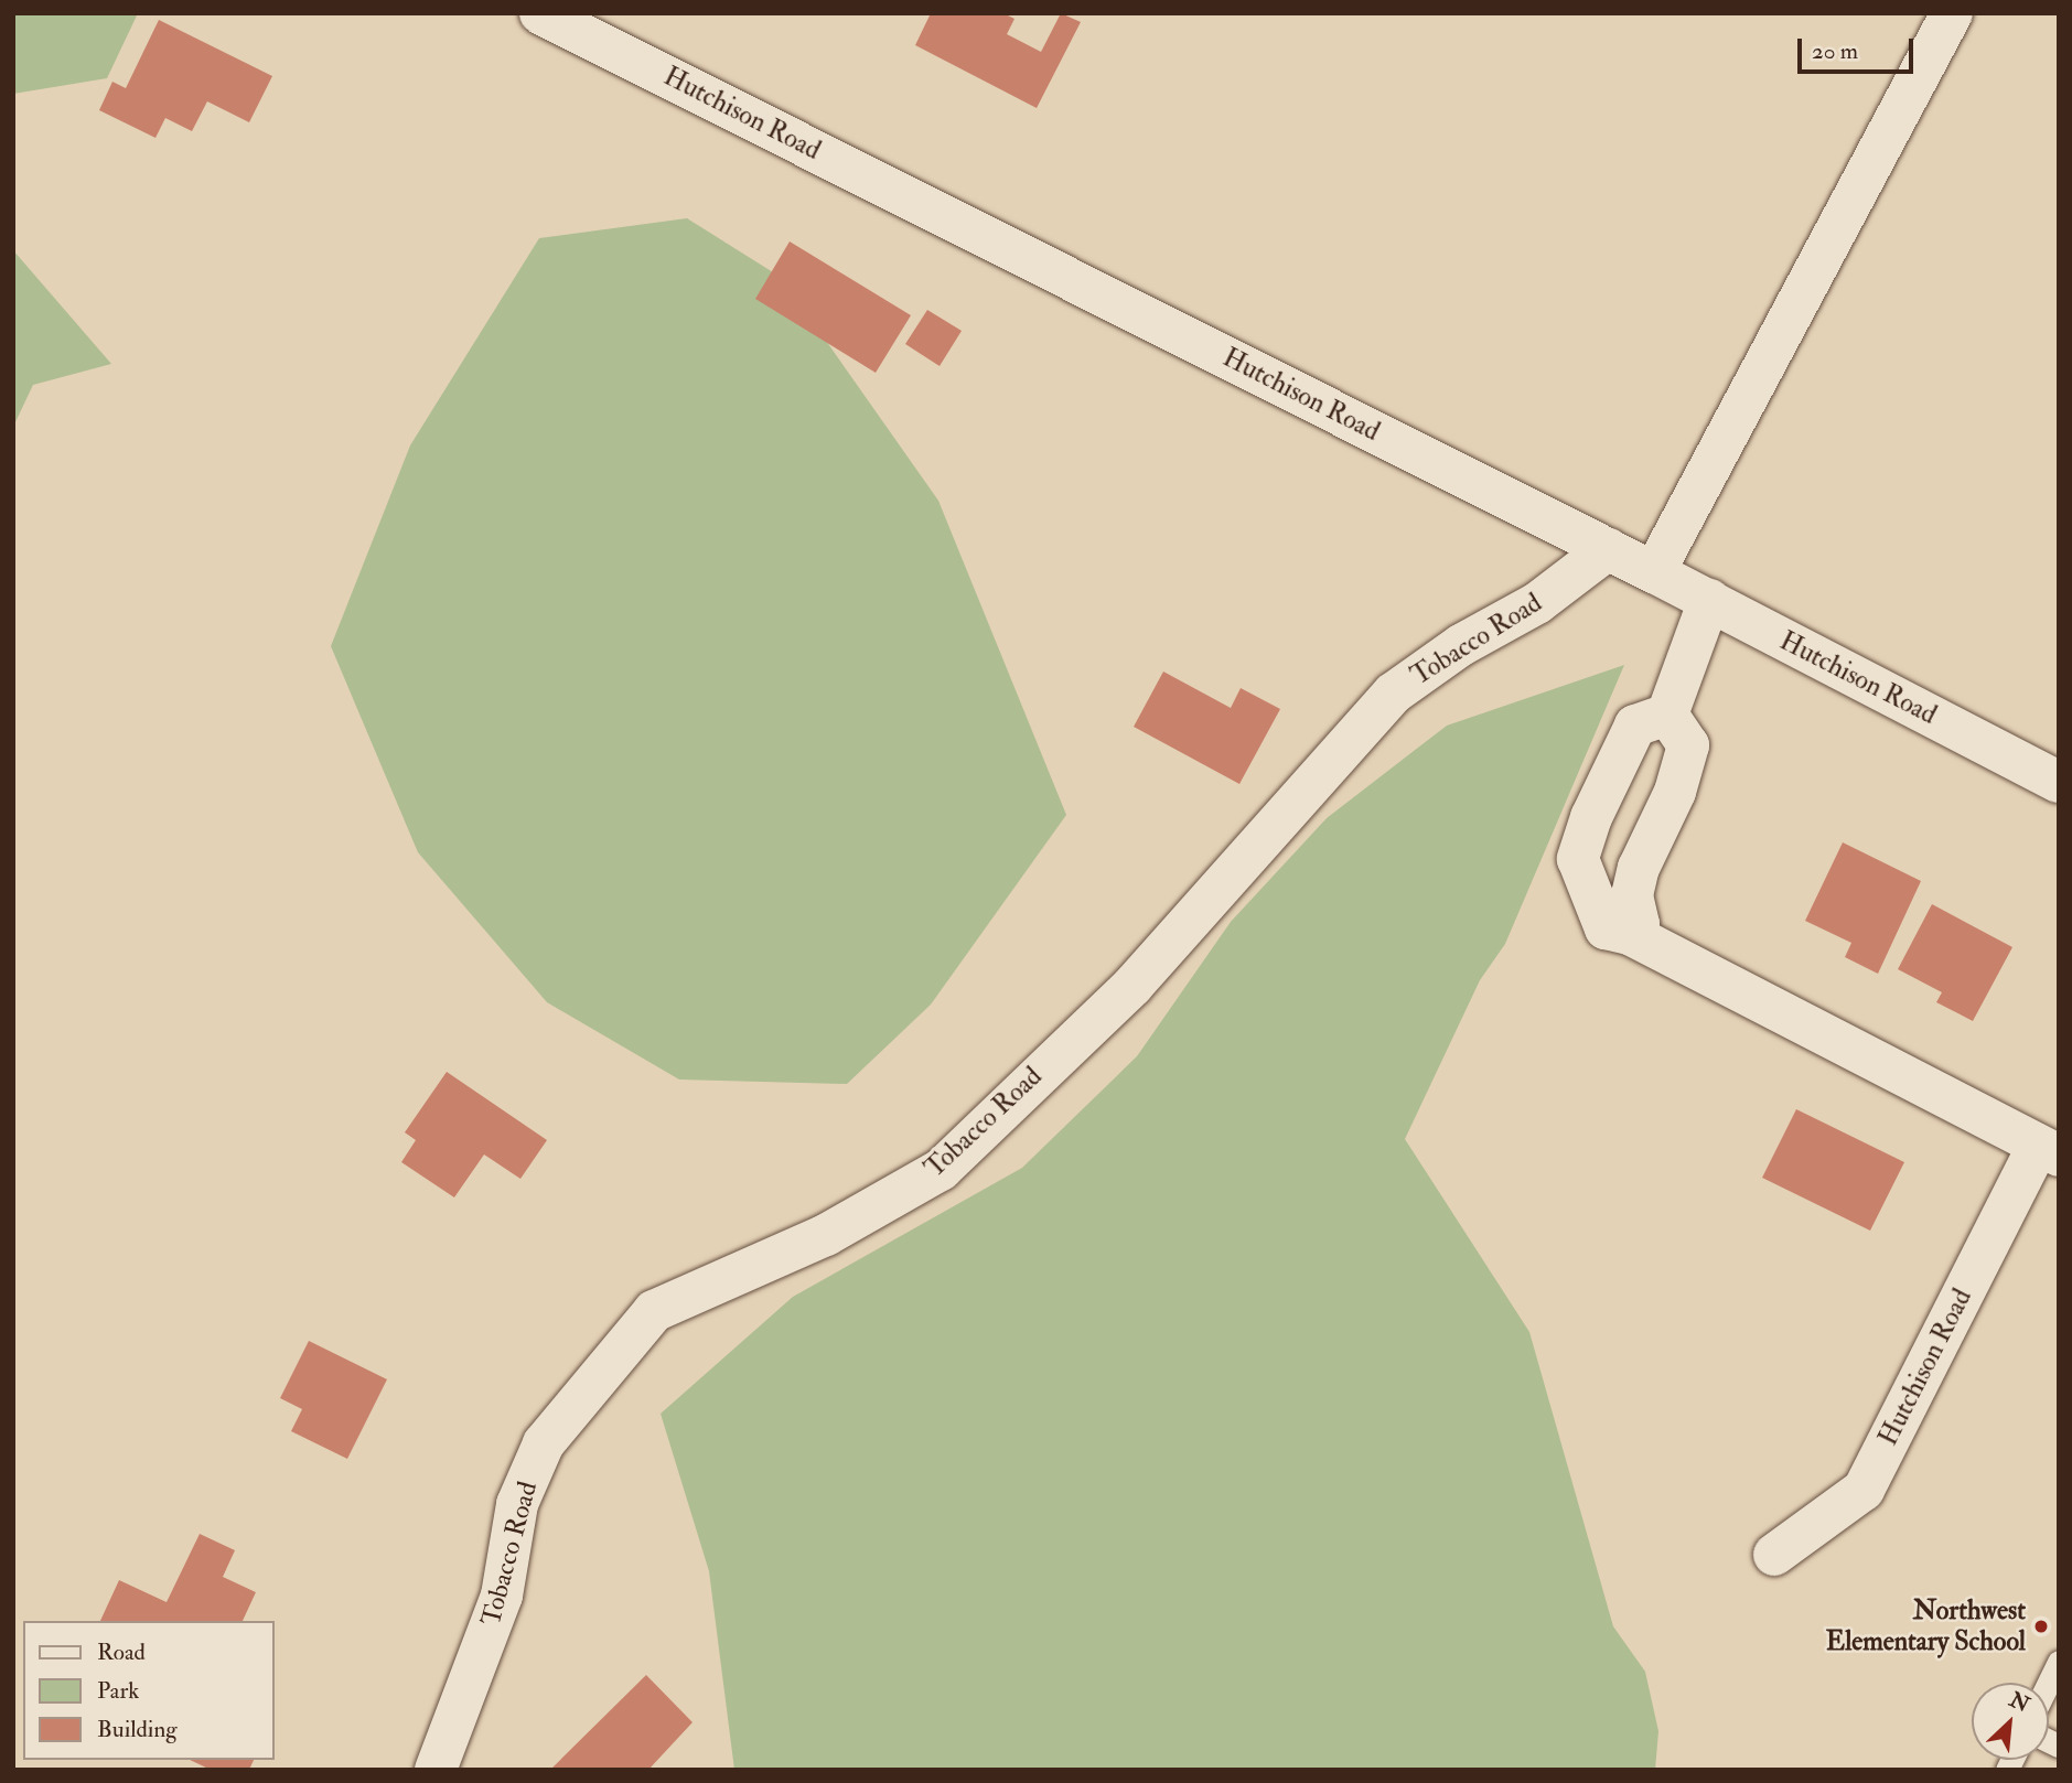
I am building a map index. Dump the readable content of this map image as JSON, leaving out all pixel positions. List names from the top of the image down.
{
  "streets": {
    "street": ["Hutchison Road", "Tobacco Road"]
  },
  "crossings": [
    ["Hutchison Road", "Tobacco Road"]
  ],
  "places": ["Northwest Elementary School"],
  "legend": ["Road", "Park", "Building"],
  "scale_bar": "20 m",
  "north": "top right"
}
